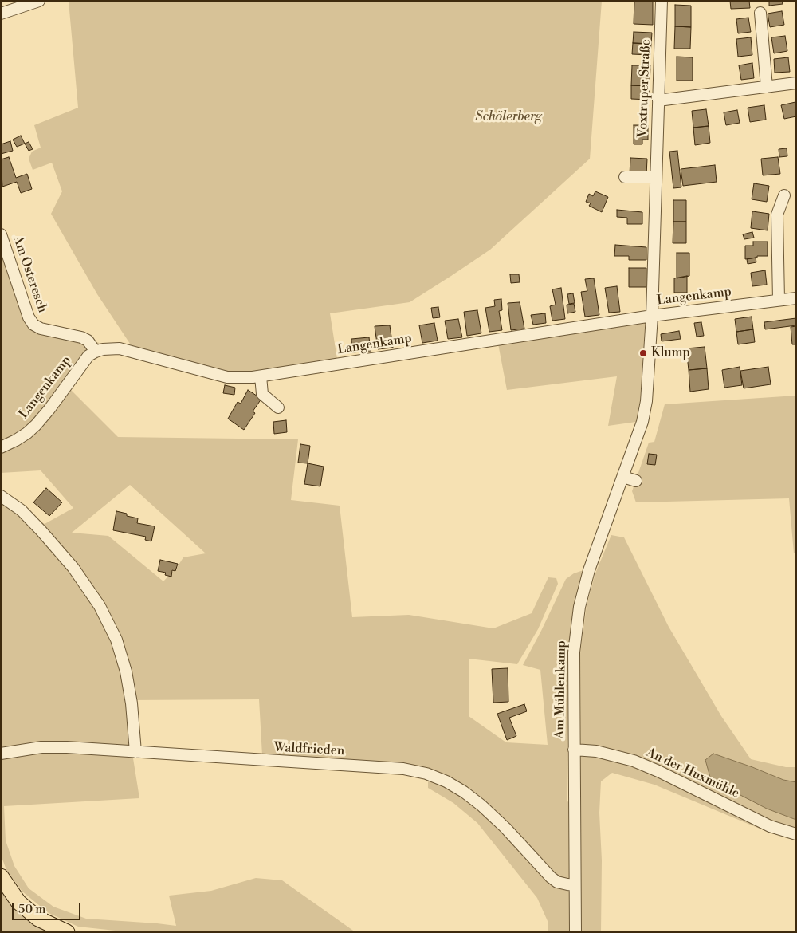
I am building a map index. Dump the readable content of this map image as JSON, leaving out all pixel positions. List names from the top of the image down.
{
  "streets": {
    "street": [
      "Voxtruper Straße",
      "Am Osteresch",
      "Langenkamp",
      "Am Mühlenkamp",
      "Waldfrieden",
      "An der Huxmühle"
    ]
  },
  "crossings": [
    ["Voxtruper Straße", "Langenkamp"],
    ["Voxtruper Straße", "Am Mühlenkamp"],
    ["Am Osteresch", "Langenkamp"],
    ["Langenkamp", "Am Mühlenkamp"],
    ["Am Mühlenkamp", "Waldfrieden"],
    ["Am Mühlenkamp", "An der Huxmühle"]
  ],
  "parks": ["Schölerberg"],
  "places": ["Klump"],
  "scale_bar": "50 m"
}
